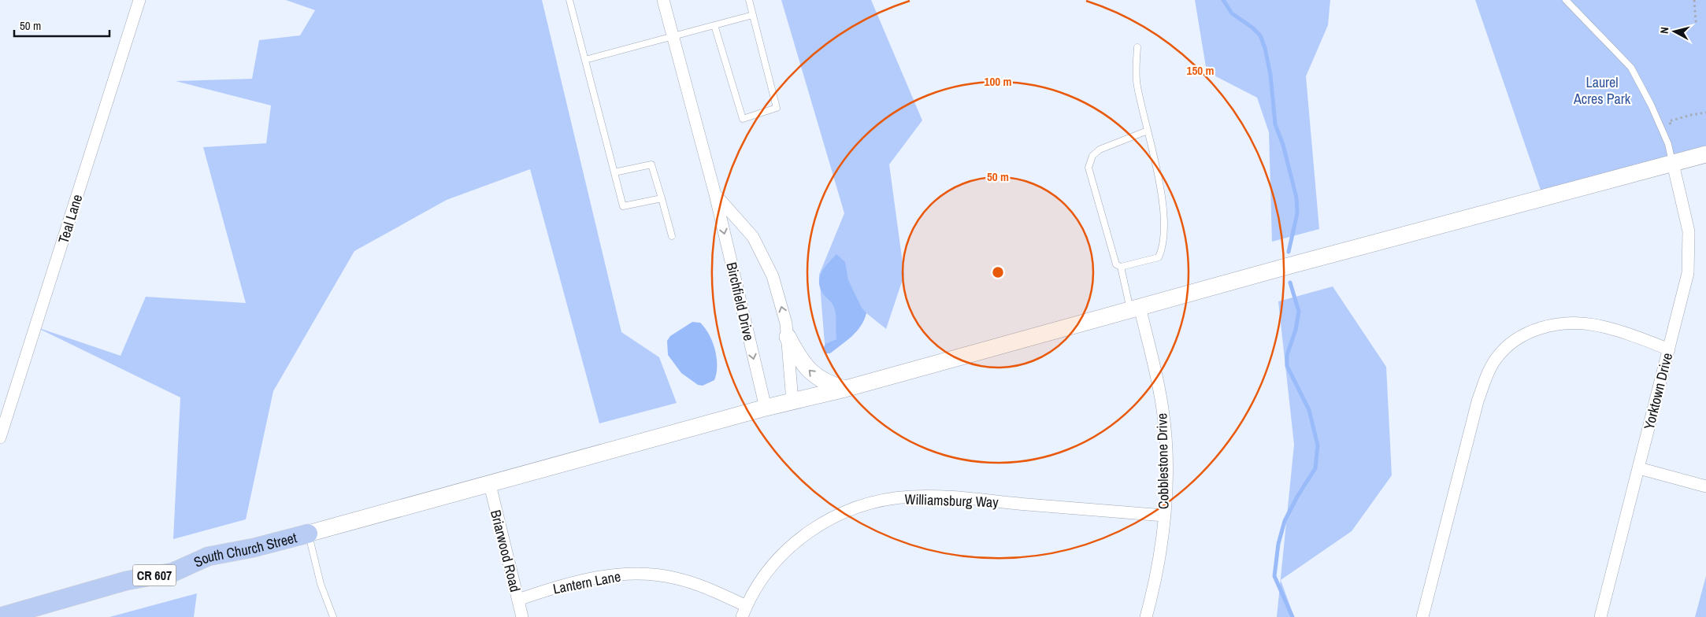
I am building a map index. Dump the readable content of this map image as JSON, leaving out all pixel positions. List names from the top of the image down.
{
  "streets": {
    "main road": ["South Church Street", "CR 607"],
    "street": [
      "Teal Lane",
      "Birchfield Drive",
      "Yorktown Drive",
      "Cobblestone Drive",
      "Williamsburg Way",
      "Briarwood Road",
      "Lantern Lane"
    ]
  },
  "crossings": [
    ["Cobblestone Drive", "Williamsburg Way"],
    ["Williamsburg Way", "Lantern Lane"],
    ["Briarwood Road", "Lantern Lane"]
  ],
  "parks": ["Laurel Acres Park"],
  "scale_bar": "50 m",
  "north": "left",
  "rings": ["150 m", "100 m", "50 m"]
}
